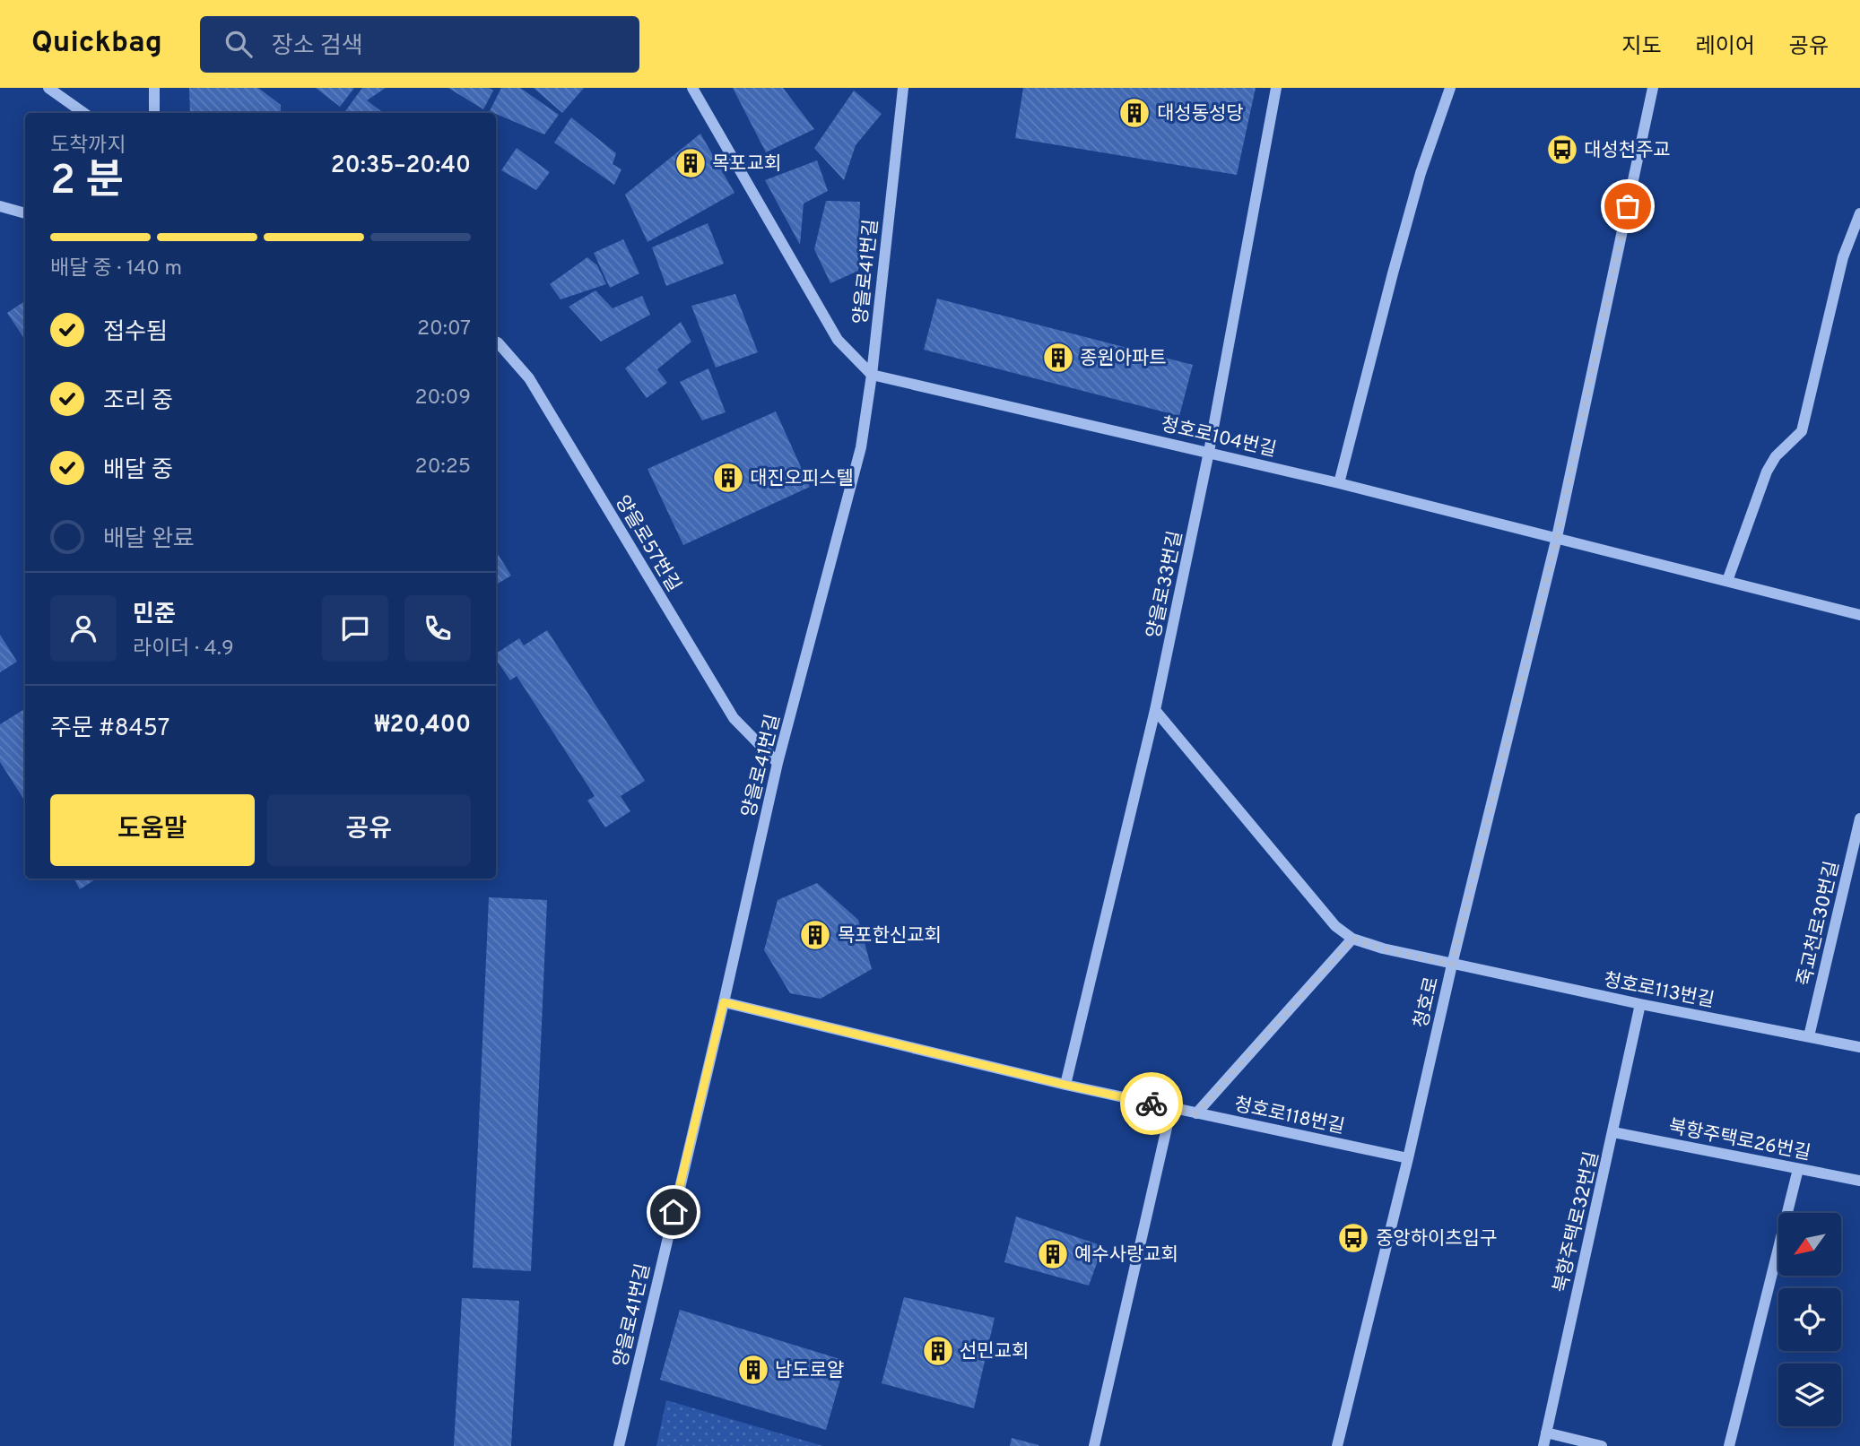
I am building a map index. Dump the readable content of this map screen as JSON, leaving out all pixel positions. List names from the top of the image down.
{
  "streets": {
    "street": [
      "양을로41번길",
      "청호로104번길",
      "양을로57번길",
      "양을로33번길",
      "죽교천로30번길",
      "청호로113번길",
      "청호로",
      "청호로118번길",
      "북항주택로26번길",
      "북항주택로32번길"
    ]
  },
  "crossings": [
    ["양을로41번길", "청호로104번길"],
    ["양을로41번길", "양을로57번길"],
    ["양을로41번길", "청호로118번길"],
    ["청호로104번길", "양을로33번길"],
    ["청호로104번길", "청호로"],
    ["양을로33번길", "청호로118번길"],
    ["죽교천로30번길", "청호로113번길"],
    ["청호로113번길", "청호로"],
    ["청호로113번길", "북항주택로32번길"],
    ["청호로", "청호로118번길"],
    ["북항주택로26번길", "북항주택로32번길"]
  ],
  "places": {
    "building": [
      "대성동성당",
      "목포교회",
      "종원아파트",
      "대진오피스텔",
      "목포한신교회",
      "예수사랑교회",
      "선민교회",
      "남도로얄"
    ],
    "bus stop": ["대성천주교", "중앙하이츠입구"]
  },
  "north": "bottom left",
  "page": {
    "header": "Quickbag",
    "search": "장소 검색",
    "nav": ["지도", "레이어", "공유"],
    "heading": ["2 분", "도착까지", "20:35–20:40"],
    "panel": [
      "민준",
      "라이더 · 4.9",
      "주문 #8457",
      "₩20,400"
    ],
    "bar": "배달 중 · 140 m",
    "list": [
      ["접수됨", "20:07"],
      ["조리 중", "20:09"],
      ["배달 중", "20:25"],
      "배달 완료"
    ],
    "buttons": ["도움말", "공유"]
  }
}
